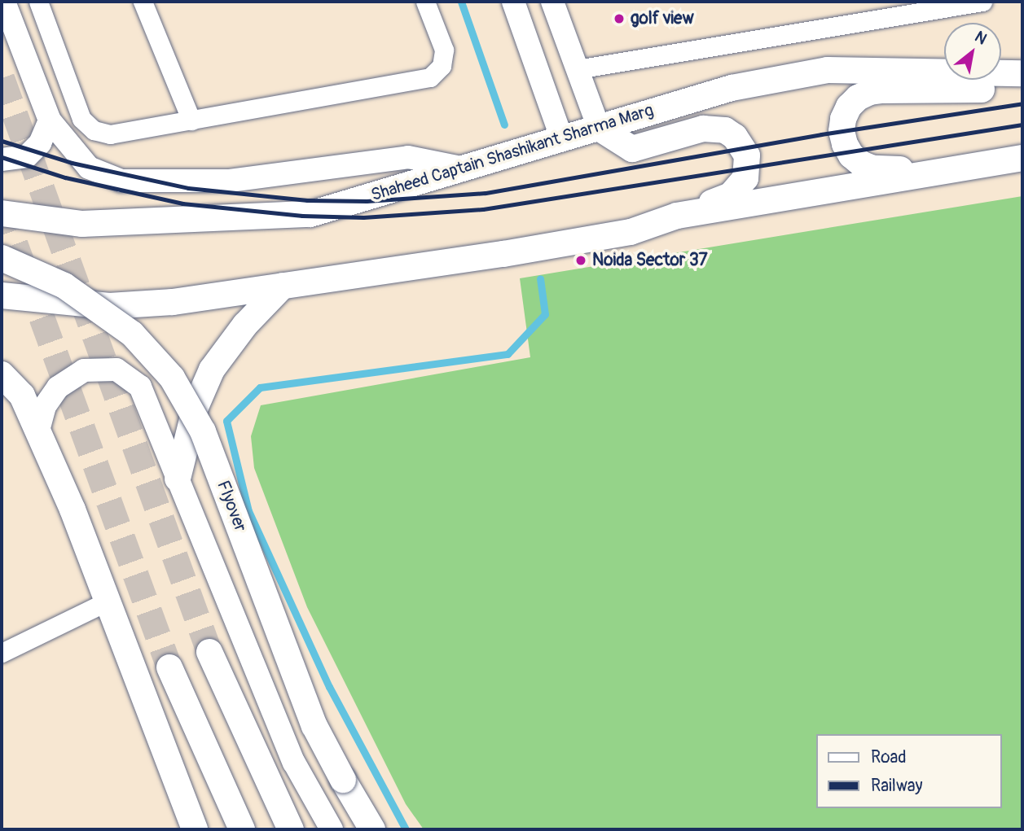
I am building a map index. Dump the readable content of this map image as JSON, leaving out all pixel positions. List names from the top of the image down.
{
  "streets": {
    "main road": ["Shaheed Captain Shashikant Sharma Marg", "Flyover"]
  },
  "places": ["golf view", "Noida Sector 37"],
  "legend": ["Road", "Railway"],
  "north": "top right"
}
